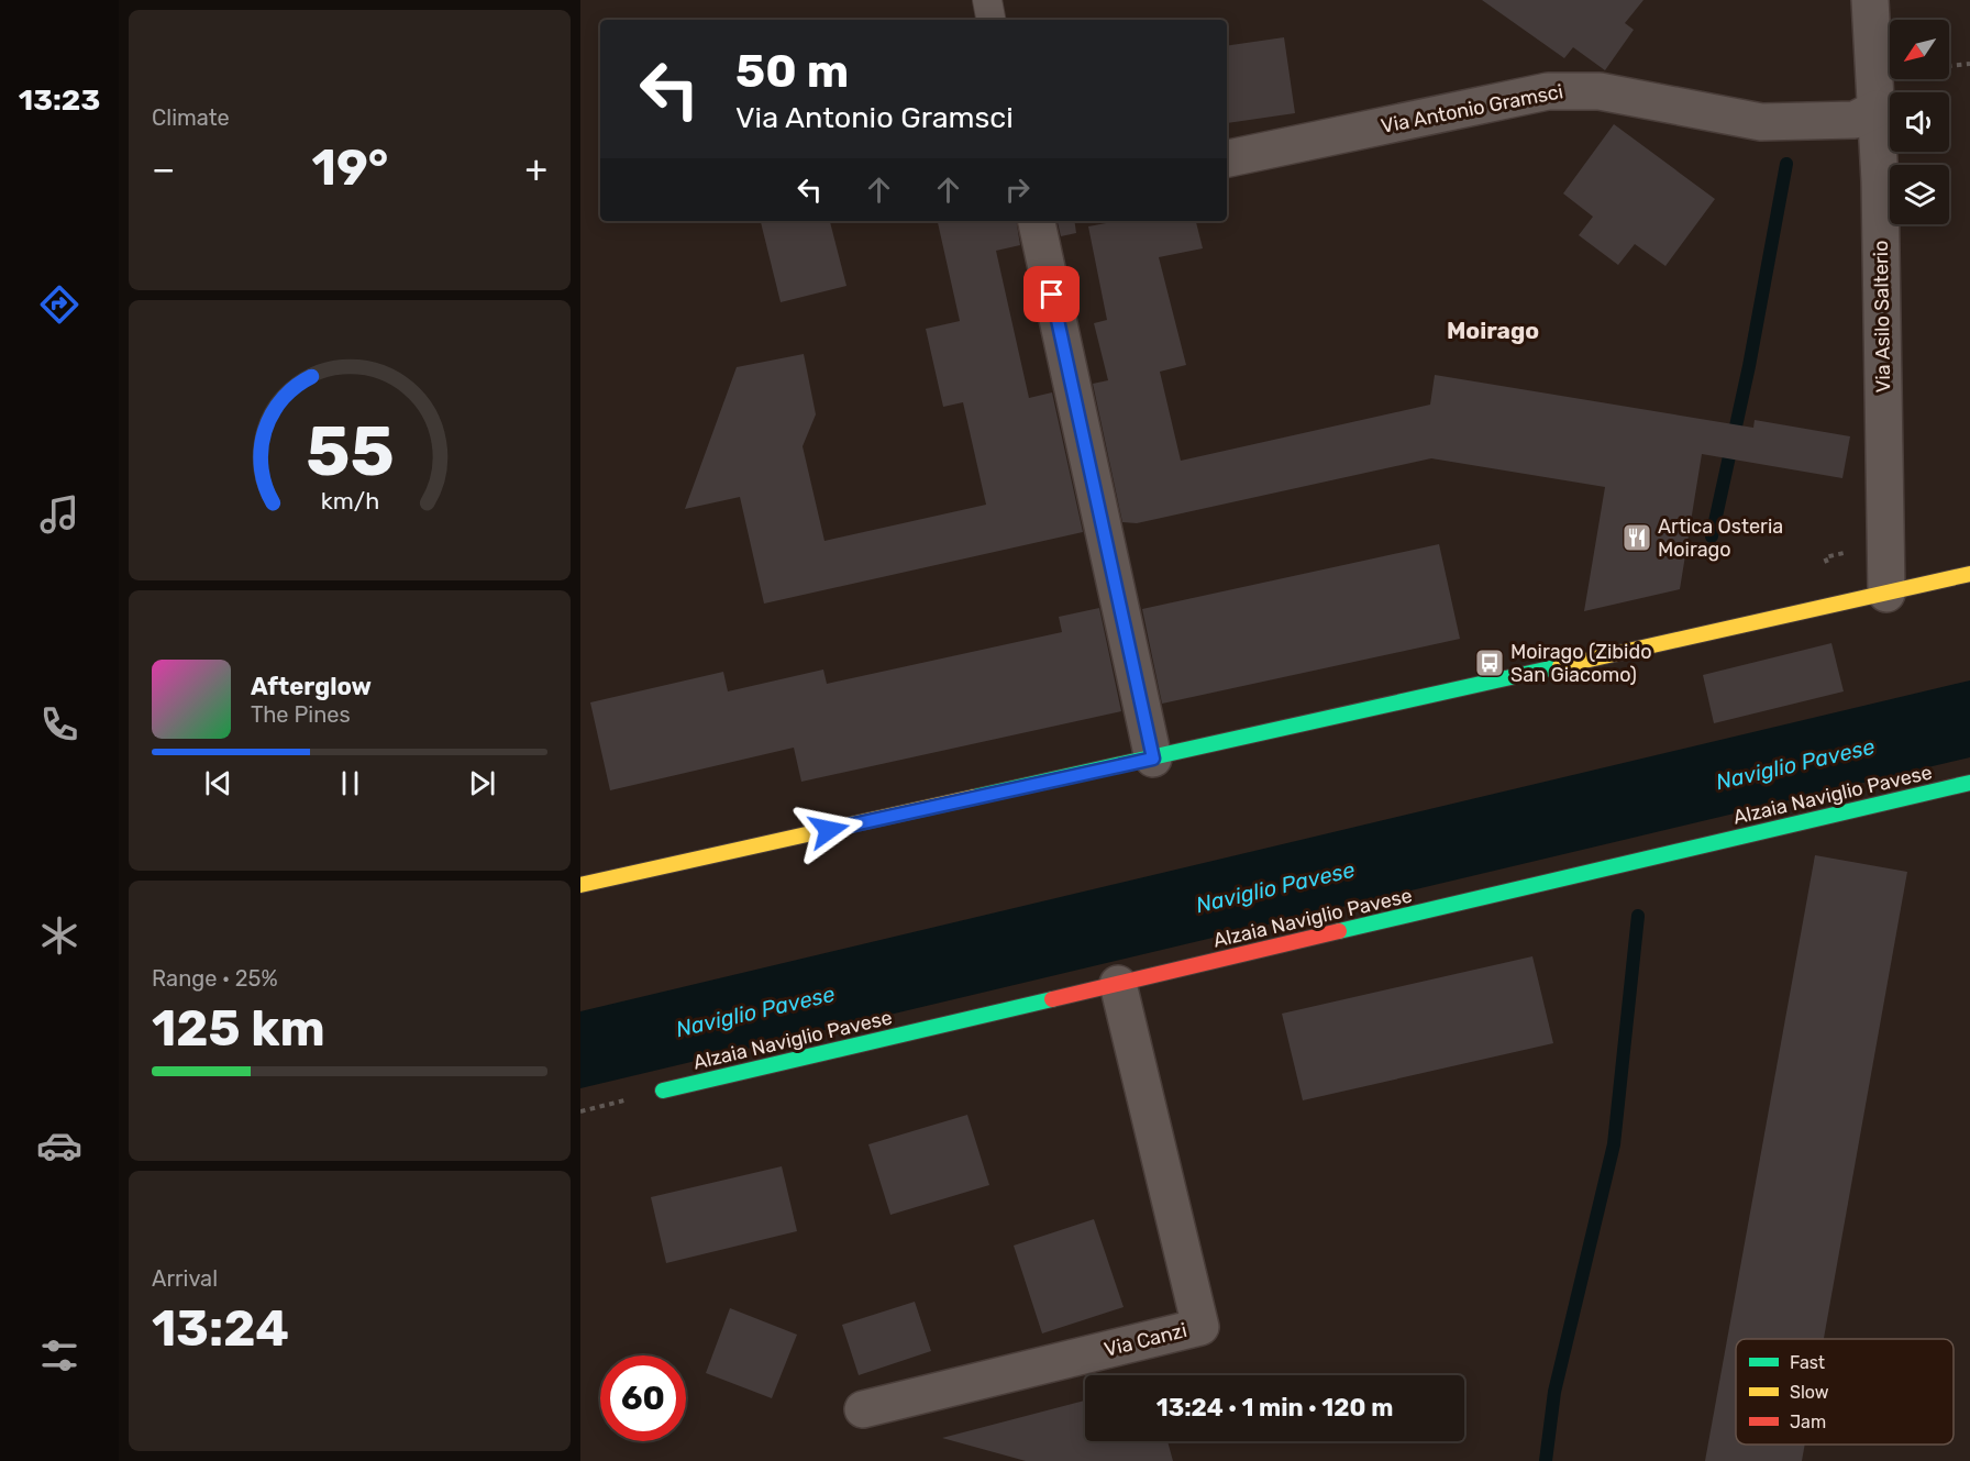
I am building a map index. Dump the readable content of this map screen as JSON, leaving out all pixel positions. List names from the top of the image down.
{
  "streets": {
    "main road": ["Alzaia Naviglio Pavese"],
    "street": ["Via Antonio Gramsci", "Via Asilo Salterio", "Via Canzi"]
  },
  "crossings": [
    ["Via Antonio Gramsci", "Via Asilo Salterio"],
    ["Alzaia Naviglio Pavese", "Via Canzi"]
  ],
  "districts": ["Moirago"],
  "water": ["Naviglio Pavese"],
  "places": {
    "restaurant": ["Artica Osteria Moirago"],
    "bus stop": ["Moirago (Zibido San Giacomo)"]
  },
  "legend": ["Fast", "Slow", "Jam"],
  "north": "bottom left",
  "page": {
    "tabs": "13:23",
    "tile": [
      "Climate",
      ["Range · 25%", "125 km"],
      ["Arrival", "13:24"]
    ],
    "turn": ["50 m", "Via Antonio Gramsci"],
    "heat": ["−", "19°", "+"],
    "song": ["Afterglow", "The Pines"],
    "limit": "60",
    "trip": "13:24 · 1 min · 120 m",
    "gauge": ["55", "km/h"]
  }
}
